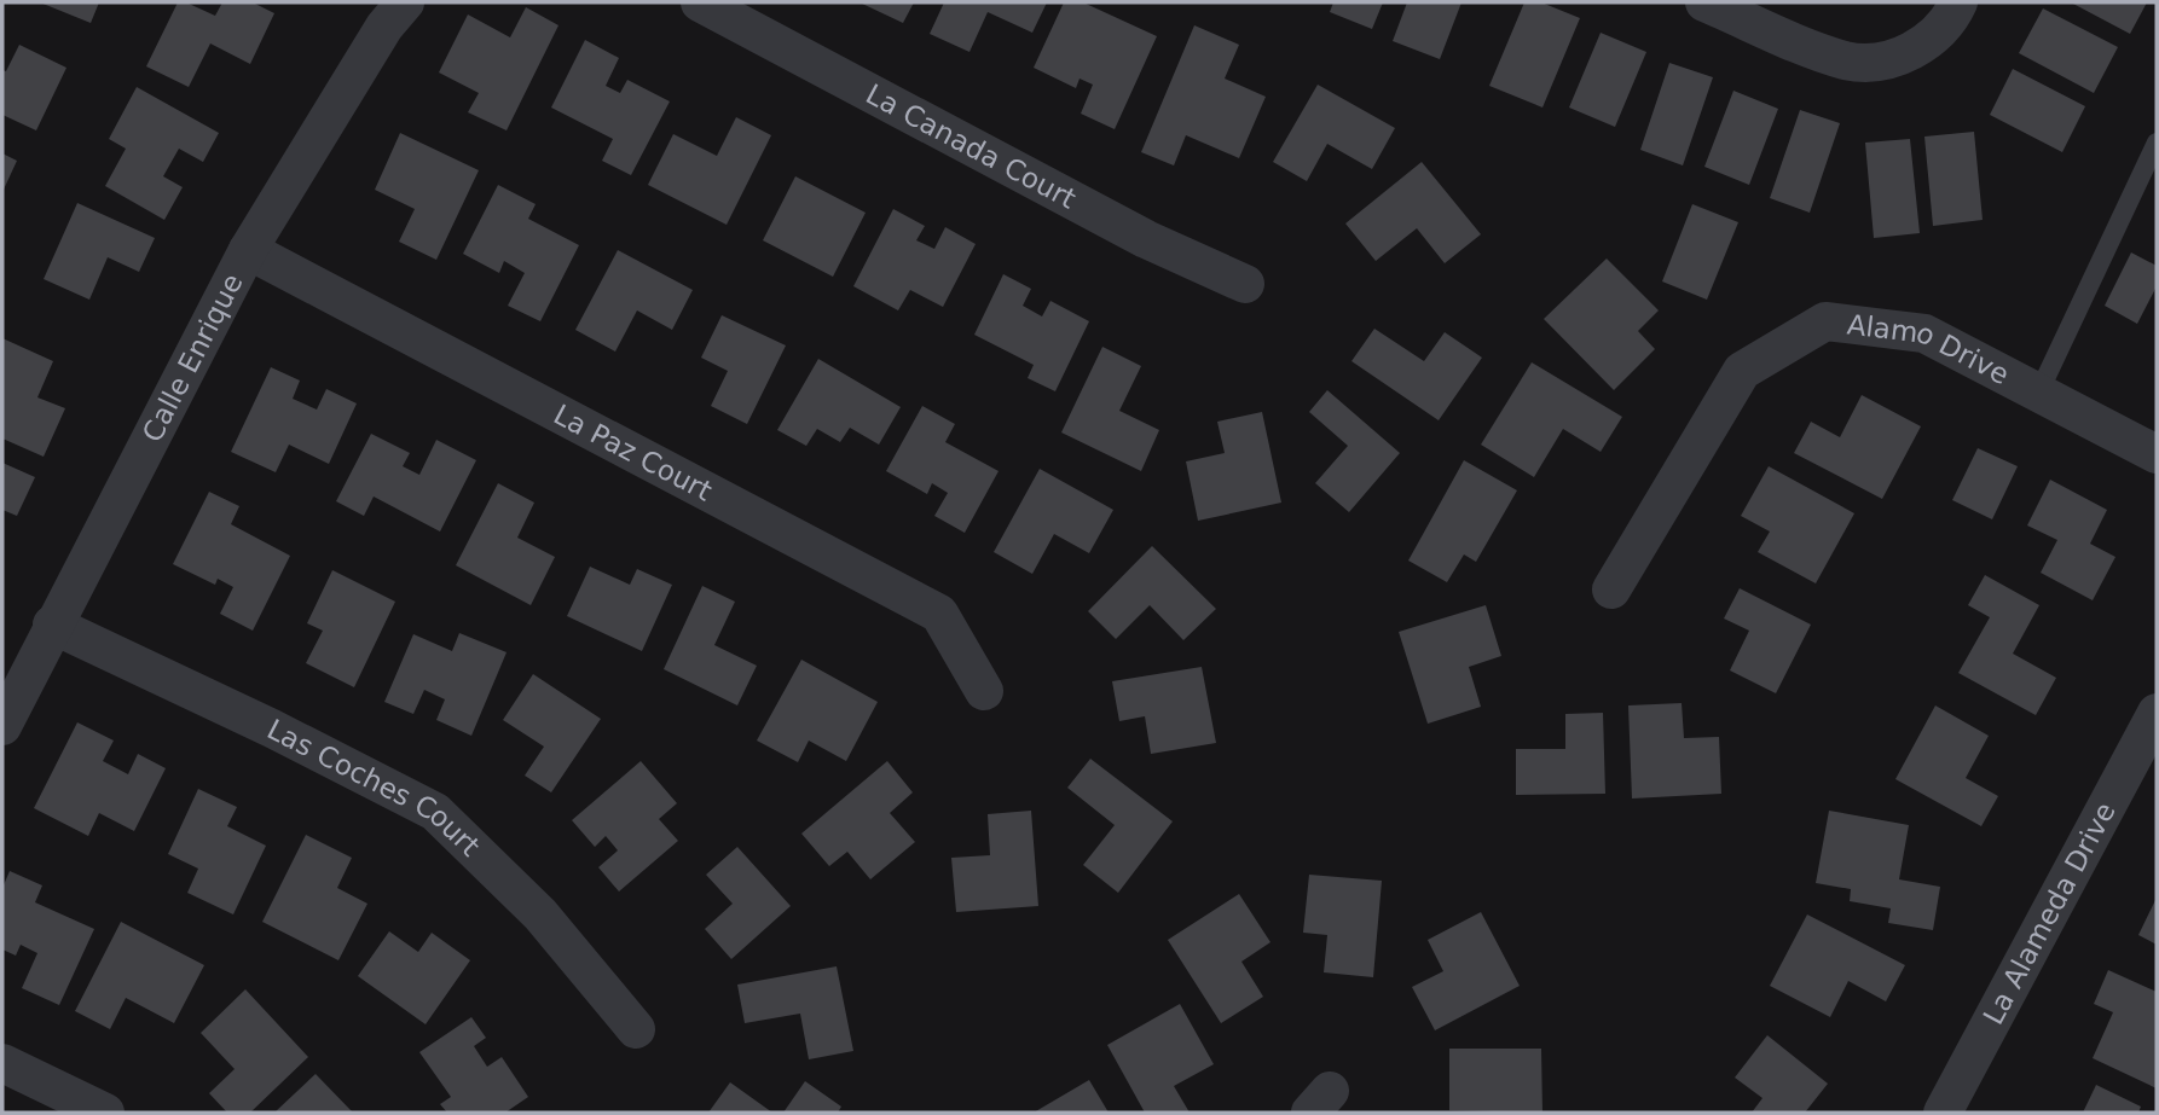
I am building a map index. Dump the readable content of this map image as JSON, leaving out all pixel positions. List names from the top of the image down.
{
  "streets": {
    "street": [
      "La Canada Court",
      "Alamo Drive",
      "Calle Enrique",
      "La Paz Court",
      "Las Coches Court",
      "La Alameda Drive"
    ]
  },
  "crossings": [
    ["Calle Enrique", "La Paz Court"],
    ["Calle Enrique", "Las Coches Court"]
  ]
}
